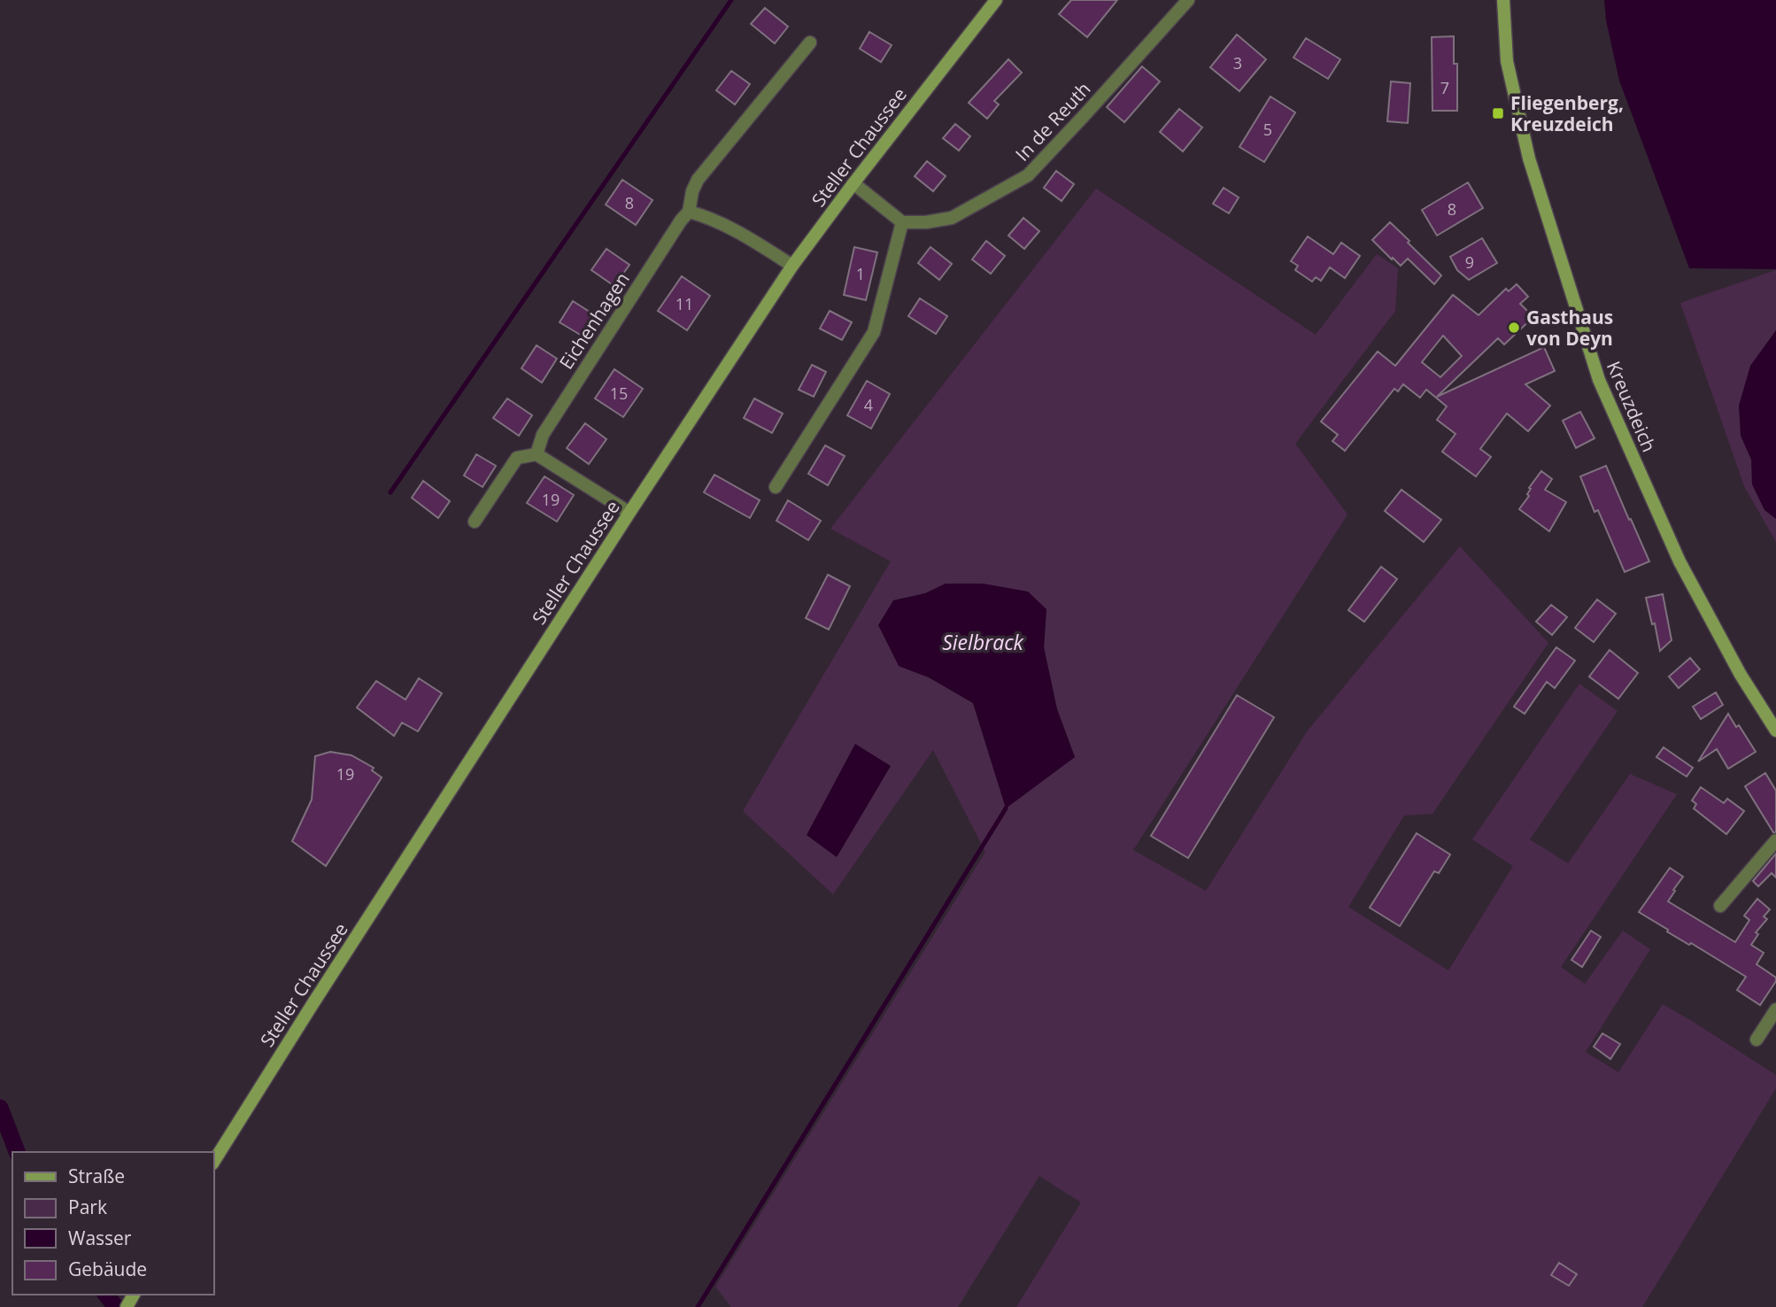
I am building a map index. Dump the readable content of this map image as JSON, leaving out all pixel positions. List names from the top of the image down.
{
  "streets": {
    "street": [
      "In de Reuth",
      "Steller Chaussee",
      "Eichenhagen",
      "Kreuzdeich"
    ]
  },
  "water": ["Sielbrack"],
  "places": {
    "transit": ["Fliegenberg, Kreuzdeich"],
    "other": ["Gasthaus von Deyn"]
  },
  "house_numbers": [
    "3",
    "7",
    "5",
    "8",
    "8",
    "9",
    "1",
    "11",
    "15",
    "4",
    "19",
    "19"
  ],
  "legend": [
    "Straße",
    "Park",
    "Wasser",
    "Gebäude"
  ]
}
